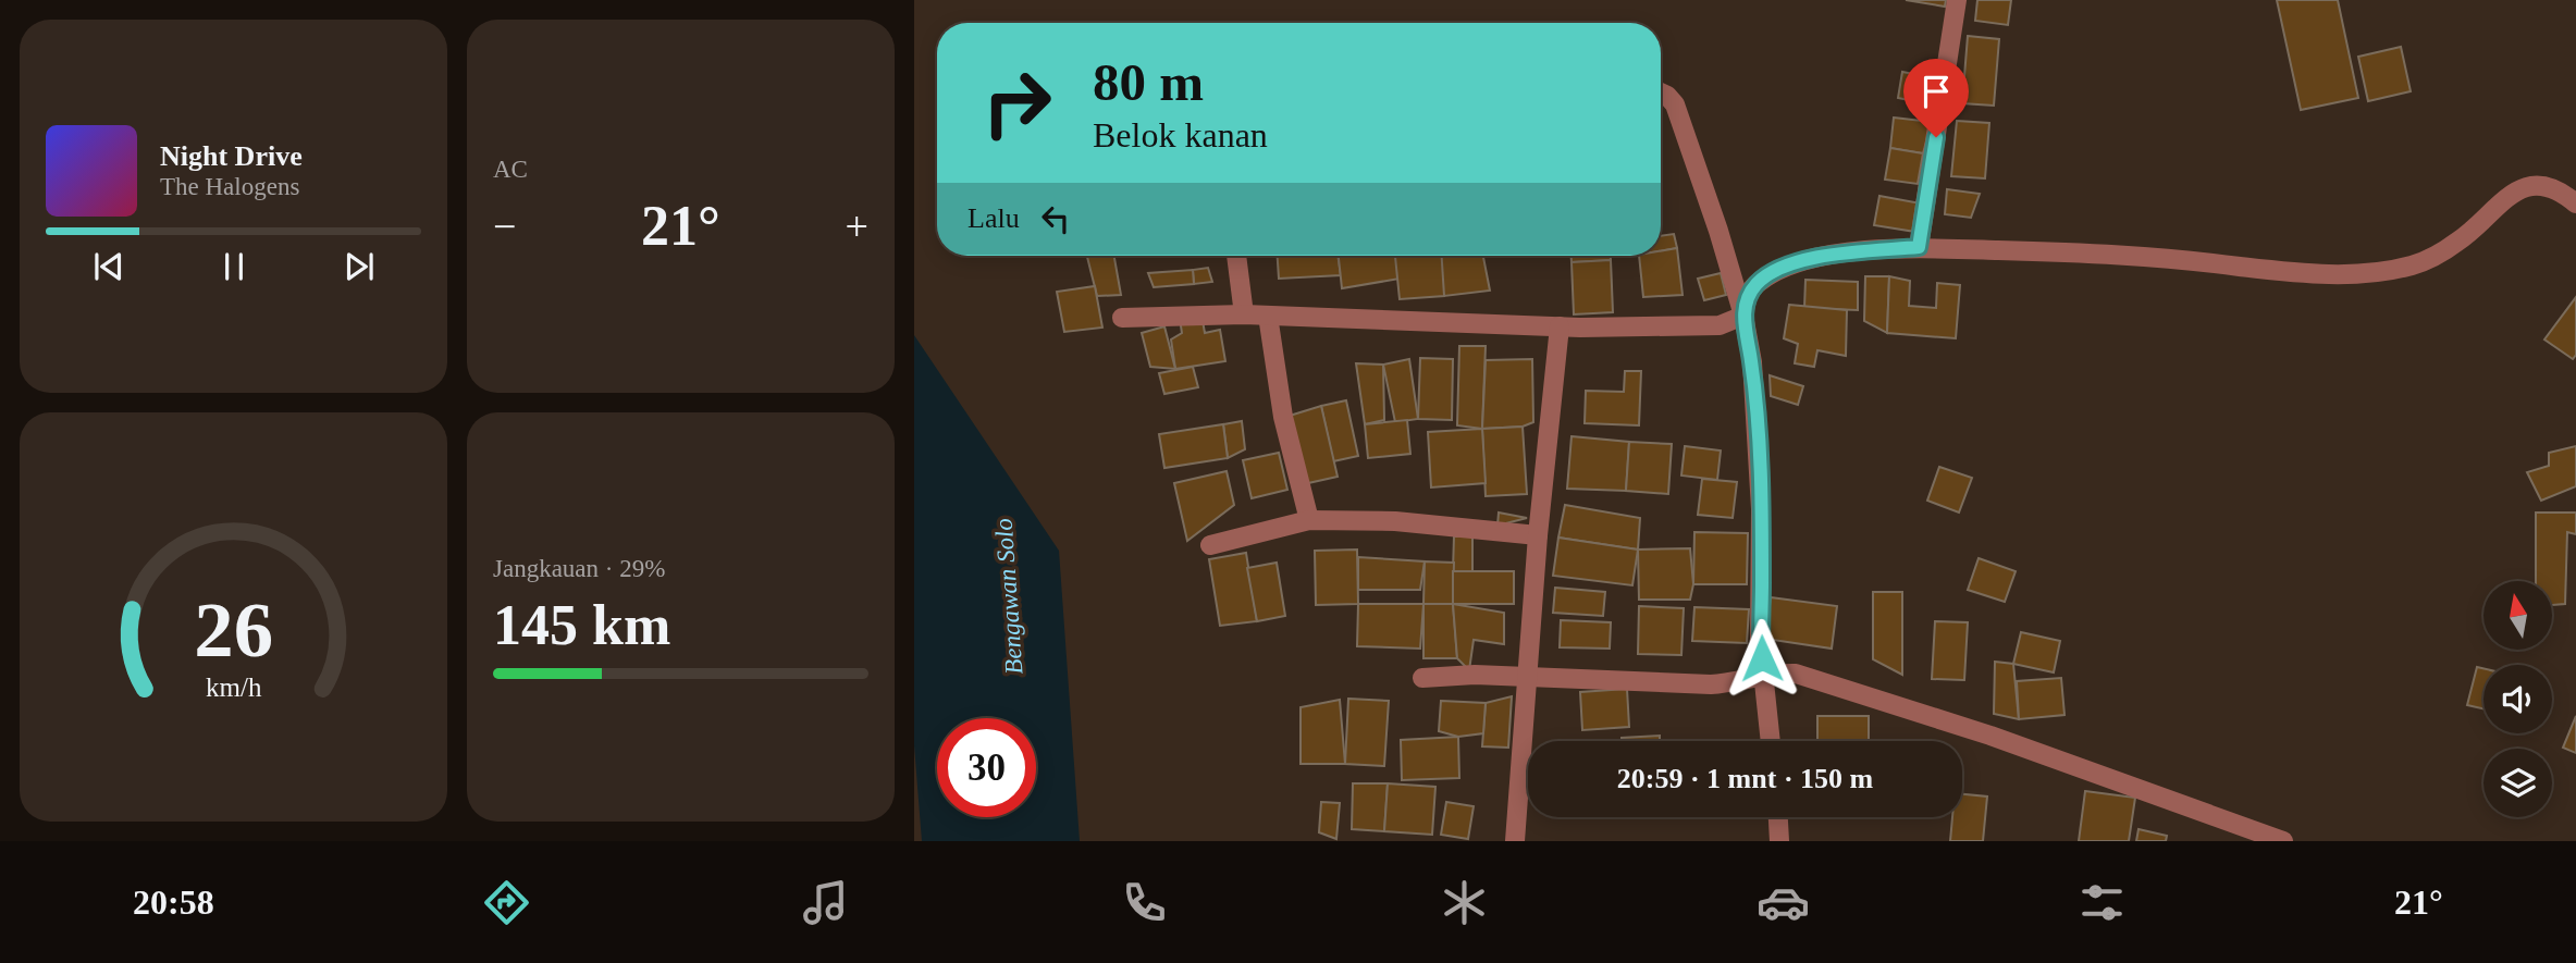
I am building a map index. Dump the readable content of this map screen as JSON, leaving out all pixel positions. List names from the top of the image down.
{
  "water": ["Bengawan Solo"],
  "north": "top",
  "page": {
    "tile": [
      "AC",
      ["Jangkauan · 29%", "145 km"]
    ],
    "turn": ["80 m", "Belok kanan"],
    "song": ["Night Drive", "The Halogens"],
    "then": "Lalu",
    "heat": ["−", "21°", "+"],
    "limit": "30",
    "trip": "20:59 · 1 mnt · 150 m",
    "tabs": ["20:58", "21°"],
    "gauge": ["26", "km/h"]
  }
}
